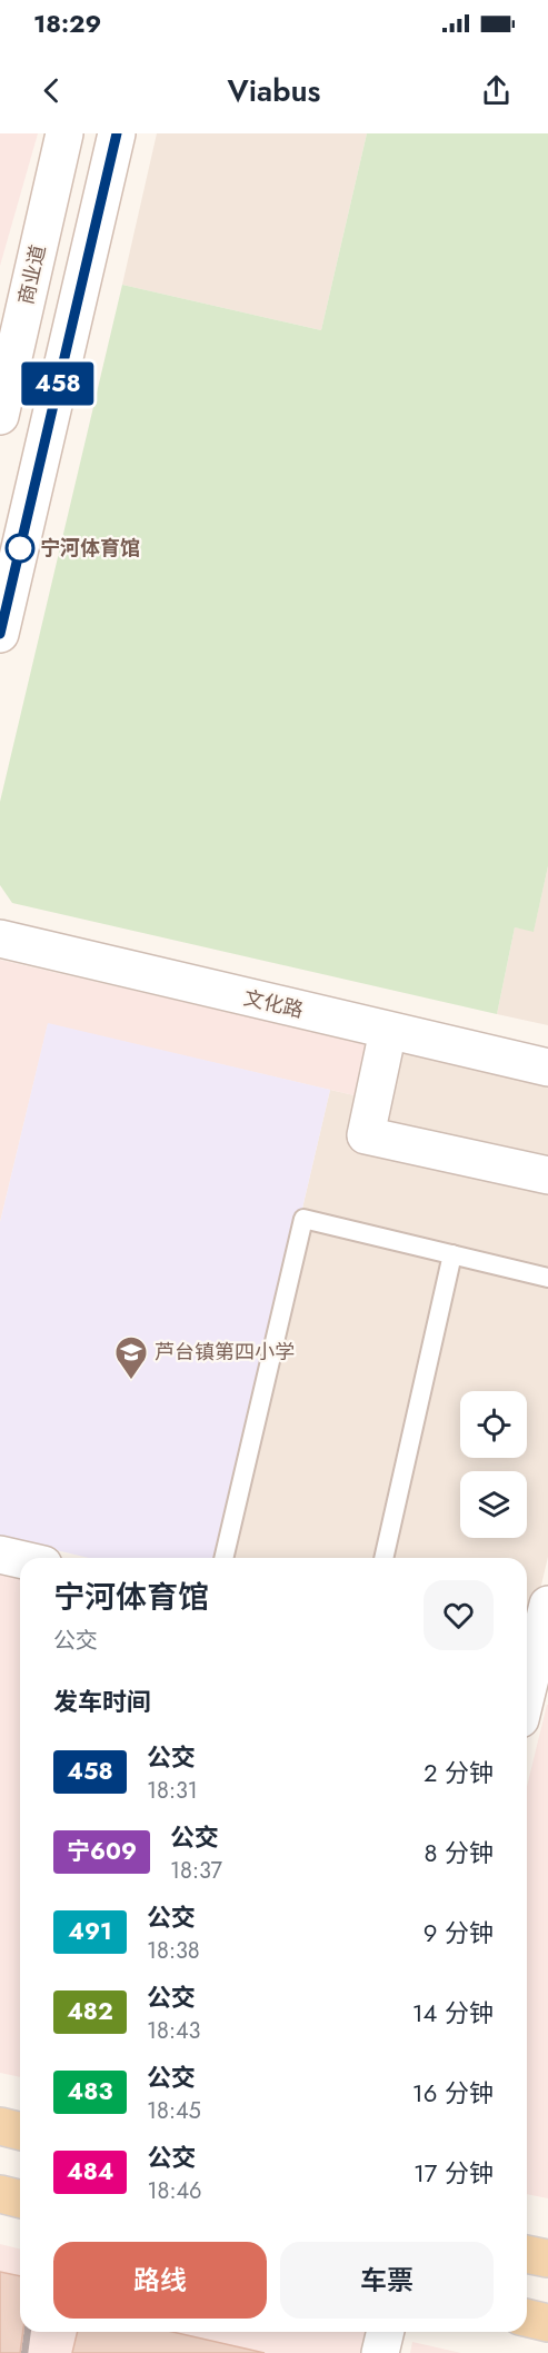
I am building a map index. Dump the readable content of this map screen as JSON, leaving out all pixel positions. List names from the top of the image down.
{
  "streets": {
    "street": ["商业道", "文化路"]
  },
  "places": {
    "other": ["宁河体育馆"],
    "school or university": ["芦台镇第四小学"]
  },
  "lines": ["bus line 458"],
  "page": {
    "status": "18:29",
    "header": "Viabus",
    "on_map": "458",
    "heading": [
      ["宁河体育馆", "公交"],
      "发车时间"
    ],
    "list": [
      {
        "mark": "458",
        "name": "公交",
        "note": "18:31",
        "value": "2 分钟"
      },
      {
        "mark": "宁609",
        "name": "公交",
        "note": "18:37",
        "value": "8 分钟"
      },
      {
        "mark": "491",
        "name": "公交",
        "note": "18:38",
        "value": "9 分钟"
      },
      {
        "mark": "482",
        "name": "公交",
        "note": "18:43",
        "value": "14 分钟"
      },
      {
        "mark": "483",
        "name": "公交",
        "note": "18:45",
        "value": "16 分钟"
      },
      {
        "mark": "484",
        "name": "公交",
        "note": "18:46",
        "value": "17 分钟"
      }
    ],
    "buttons": ["路线", "车票"]
  }
}
